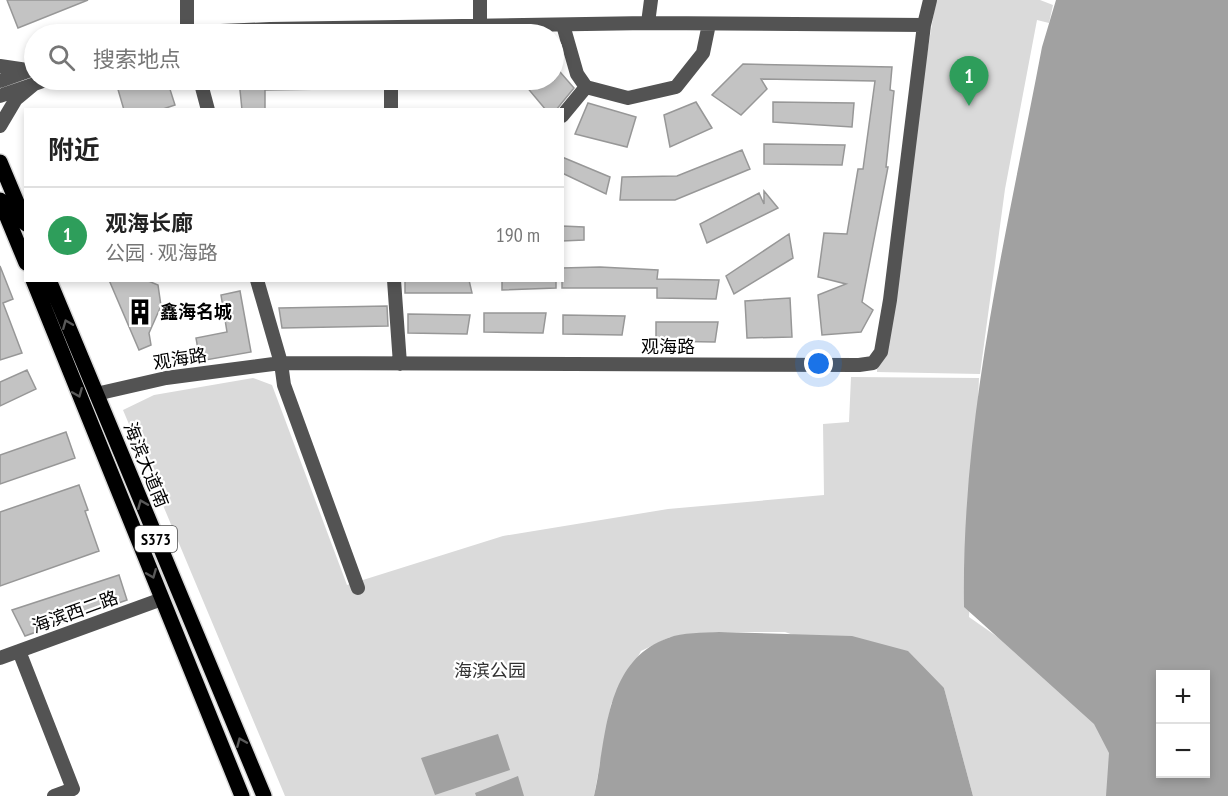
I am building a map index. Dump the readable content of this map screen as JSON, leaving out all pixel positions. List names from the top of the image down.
{
  "streets": {
    "main road": ["海滨大道南", "S373"],
    "street": ["观海路", "海滨西二路"]
  },
  "crossings": [
    ["观海路", "海滨大道南"],
    ["海滨大道南", "海滨西二路"]
  ],
  "parks": ["海滨公园"],
  "places": {
    "building": ["鑫海名城"]
  },
  "page": {
    "search": "搜索地点",
    "pins": "1",
    "heading": "附近",
    "list": [
      {
        "mark": "1",
        "name": "观海长廊",
        "note": "公园 · 观海路",
        "value": "190 m"
      }
    ],
    "map_buttons": ["+", "−"]
  }
}
